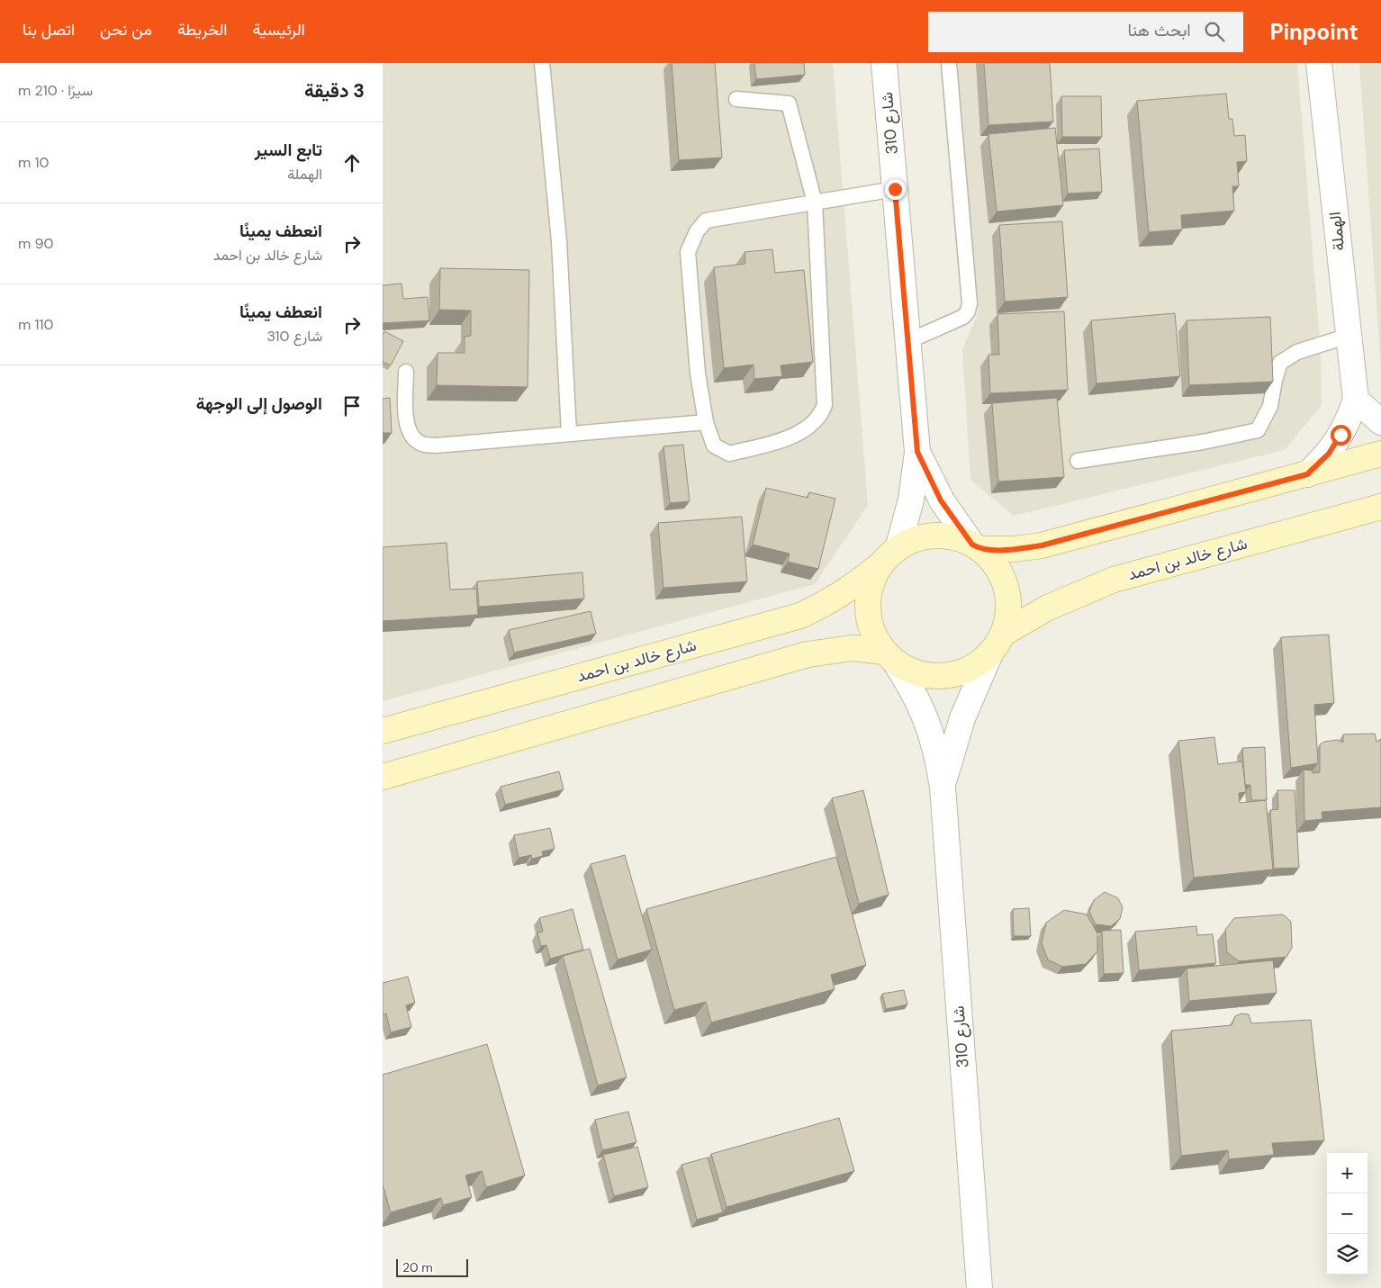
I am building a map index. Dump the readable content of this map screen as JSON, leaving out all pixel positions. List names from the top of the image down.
{
  "streets": {
    "main road": ["شارع خالد بن احمد"],
    "street": ["شارع 310", "الهملة"]
  },
  "crossings": [
    ["شارع 310", "شارع خالد بن احمد"]
  ],
  "scale_bar": "20 m",
  "page": {
    "header": "Pinpoint",
    "search": "ابحث هنا",
    "nav": [
      "الرئيسية",
      "الخريطة",
      "من نحن",
      "اتصل بنا"
    ],
    "heading": ["3 دقيقة", "سيرًا · 210 m"],
    "list": [
      ["تابع السير", "الهملة", "10 m"],
      ["انعطف يمينًا", "شارع خالد بن احمد", "90 m"],
      ["انعطف يمينًا", "شارع 310", "110 m"],
      "الوصول إلى الوجهة"
    ],
    "map_buttons": ["+", "−"],
    "scale": "20 m"
  }
}
